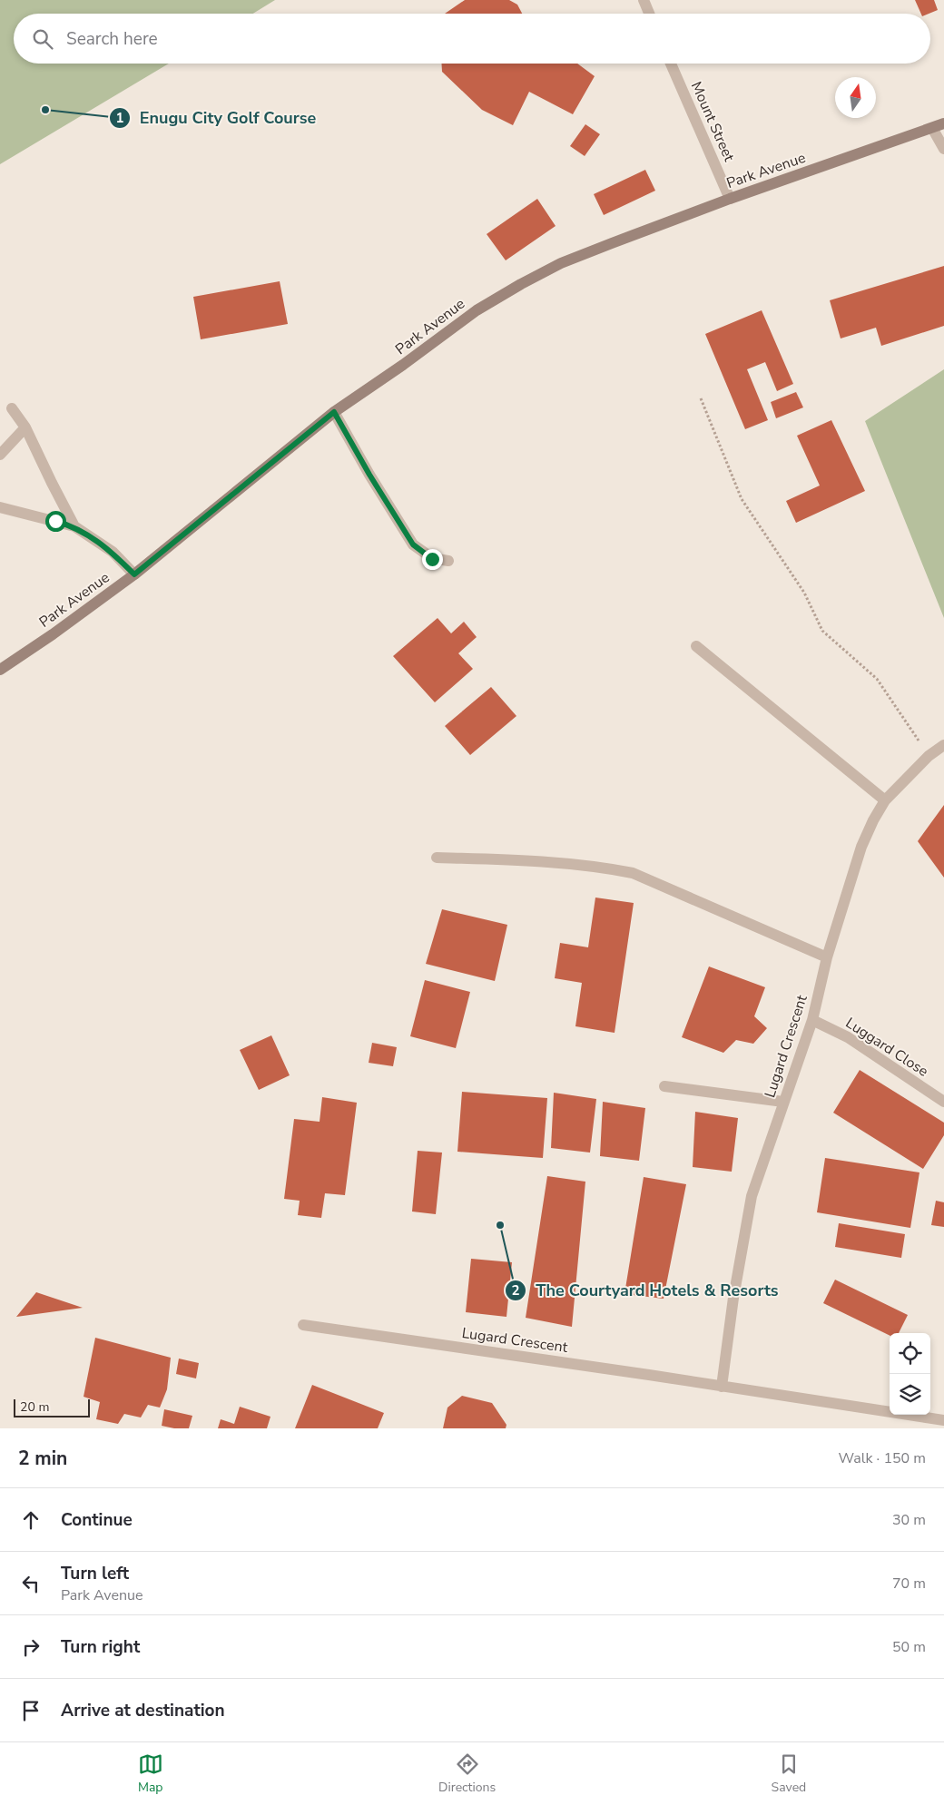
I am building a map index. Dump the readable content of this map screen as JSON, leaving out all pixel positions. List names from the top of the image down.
{
  "streets": {
    "street": [
      "Mount Street",
      "Park Avenue",
      "Lugard Crescent",
      "Luggard Close"
    ]
  },
  "crossings": [
    ["Mount Street", "Park Avenue"],
    ["Lugard Crescent", "Luggard Close"]
  ],
  "places": ["Enugu City Golf Course", "The Courtyard Hotels & Resorts"],
  "scale_bar": "20 m",
  "north": "top",
  "page": {
    "search": "Search here",
    "scale": "20 m",
    "heading": ["2 min", "Walk · 150 m"],
    "list": [
      ["Continue", "30 m"],
      ["Turn left", "Park Avenue", "70 m"],
      ["Turn right", "50 m"],
      "Arrive at destination"
    ],
    "nav": ["Map", "Directions", "Saved"]
  }
}
